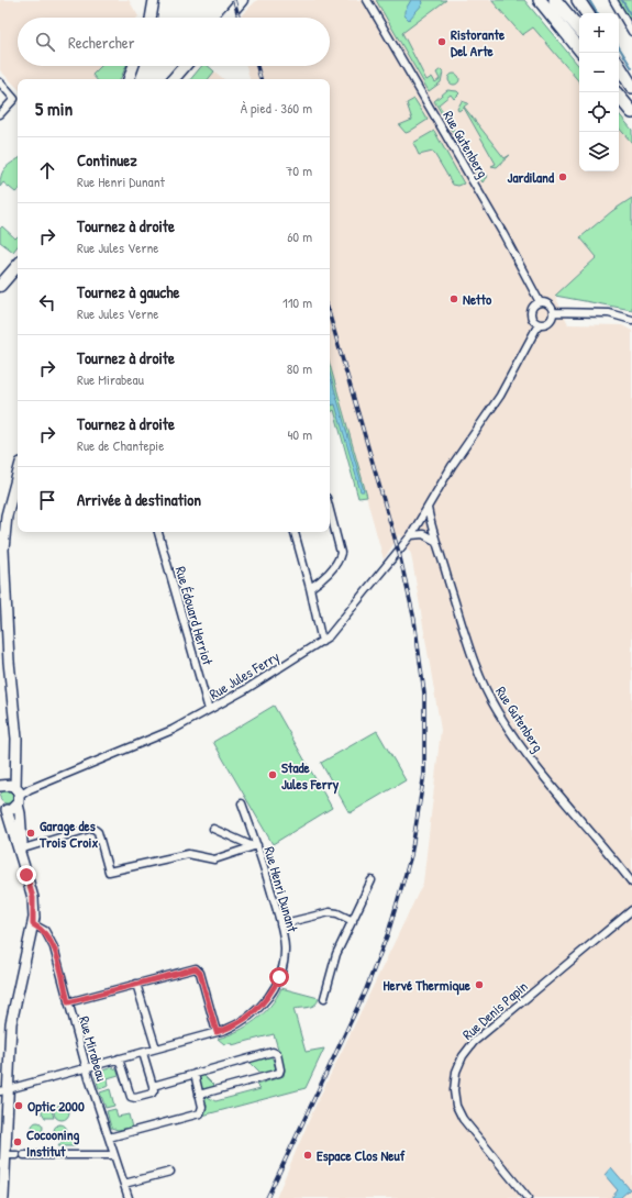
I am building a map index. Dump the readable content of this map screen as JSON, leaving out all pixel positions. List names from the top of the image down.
{
  "streets": {
    "street": [
      "Rue Gutenberg",
      "Rue Édouard Herriot",
      "Rue Jules Ferry",
      "Rue Henri Dunant",
      "Rue Denis Papin",
      "Rue Mirabeau"
    ]
  },
  "crossings": [
    ["Rue Gutenberg", "Rue Jules Ferry"],
    ["Rue Édouard Herriot", "Rue Jules Ferry"],
    ["Rue Henri Dunant", "Rue Mirabeau"]
  ],
  "places": [
    "Ristorante Del Arte",
    "Jardiland",
    "Netto",
    "Stade Jules Ferry",
    "Garage des Trois Croix",
    "Hervé Thermique",
    "Optic 2000",
    "Cocooning Institut",
    "Espace Clos Neuf"
  ],
  "page": {
    "map_buttons": ["+", "−"],
    "search": "Rechercher",
    "heading": ["5 min", "À pied · 360 m"],
    "list": [
      ["Continuez", "Rue Henri Dunant", "70 m"],
      ["Tournez à droite", "Rue Jules Verne", "60 m"],
      ["Tournez à gauche", "Rue Jules Verne", "110 m"],
      ["Tournez à droite", "Rue Mirabeau", "80 m"],
      ["Tournez à droite", "Rue de Chantepie", "40 m"],
      "Arrivée à destination"
    ]
  }
}
